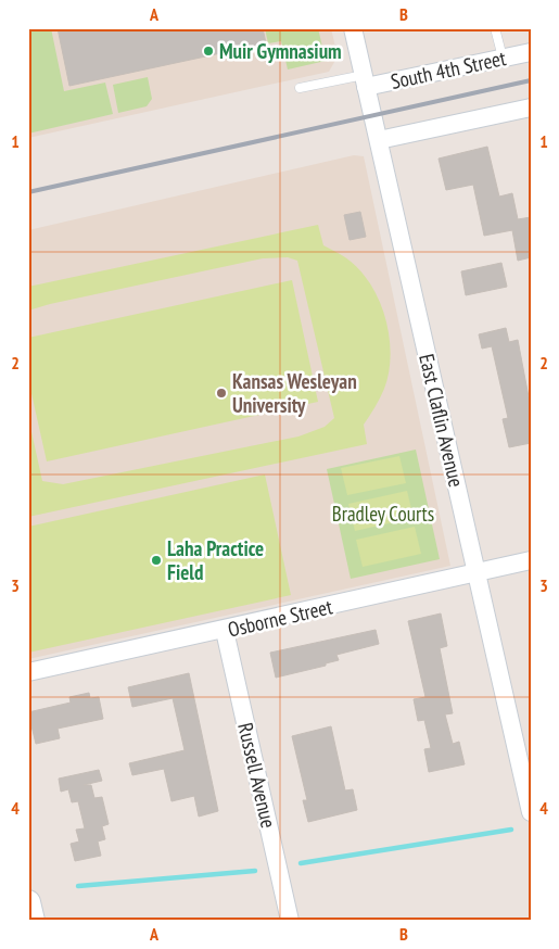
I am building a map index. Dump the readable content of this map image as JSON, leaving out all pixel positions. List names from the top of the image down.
{
  "streets": {
    "street": [
      "South 4th Street",
      "East Claflin Avenue",
      "Osborne Street",
      "Russell Avenue"
    ]
  },
  "crossings": [
    ["South 4th Street", "East Claflin Avenue"],
    ["East Claflin Avenue", "Osborne Street"],
    ["Osborne Street", "Russell Avenue"]
  ],
  "parks": ["Bradley Courts"],
  "places": ["Muir Gymnasium", "Kansas Wesleyan University", "Laha Practice Field"],
  "grid": {
    "columns": ["A", "B"],
    "rows": [
      "1",
      "2",
      "3",
      "4"
    ]
  }
}
